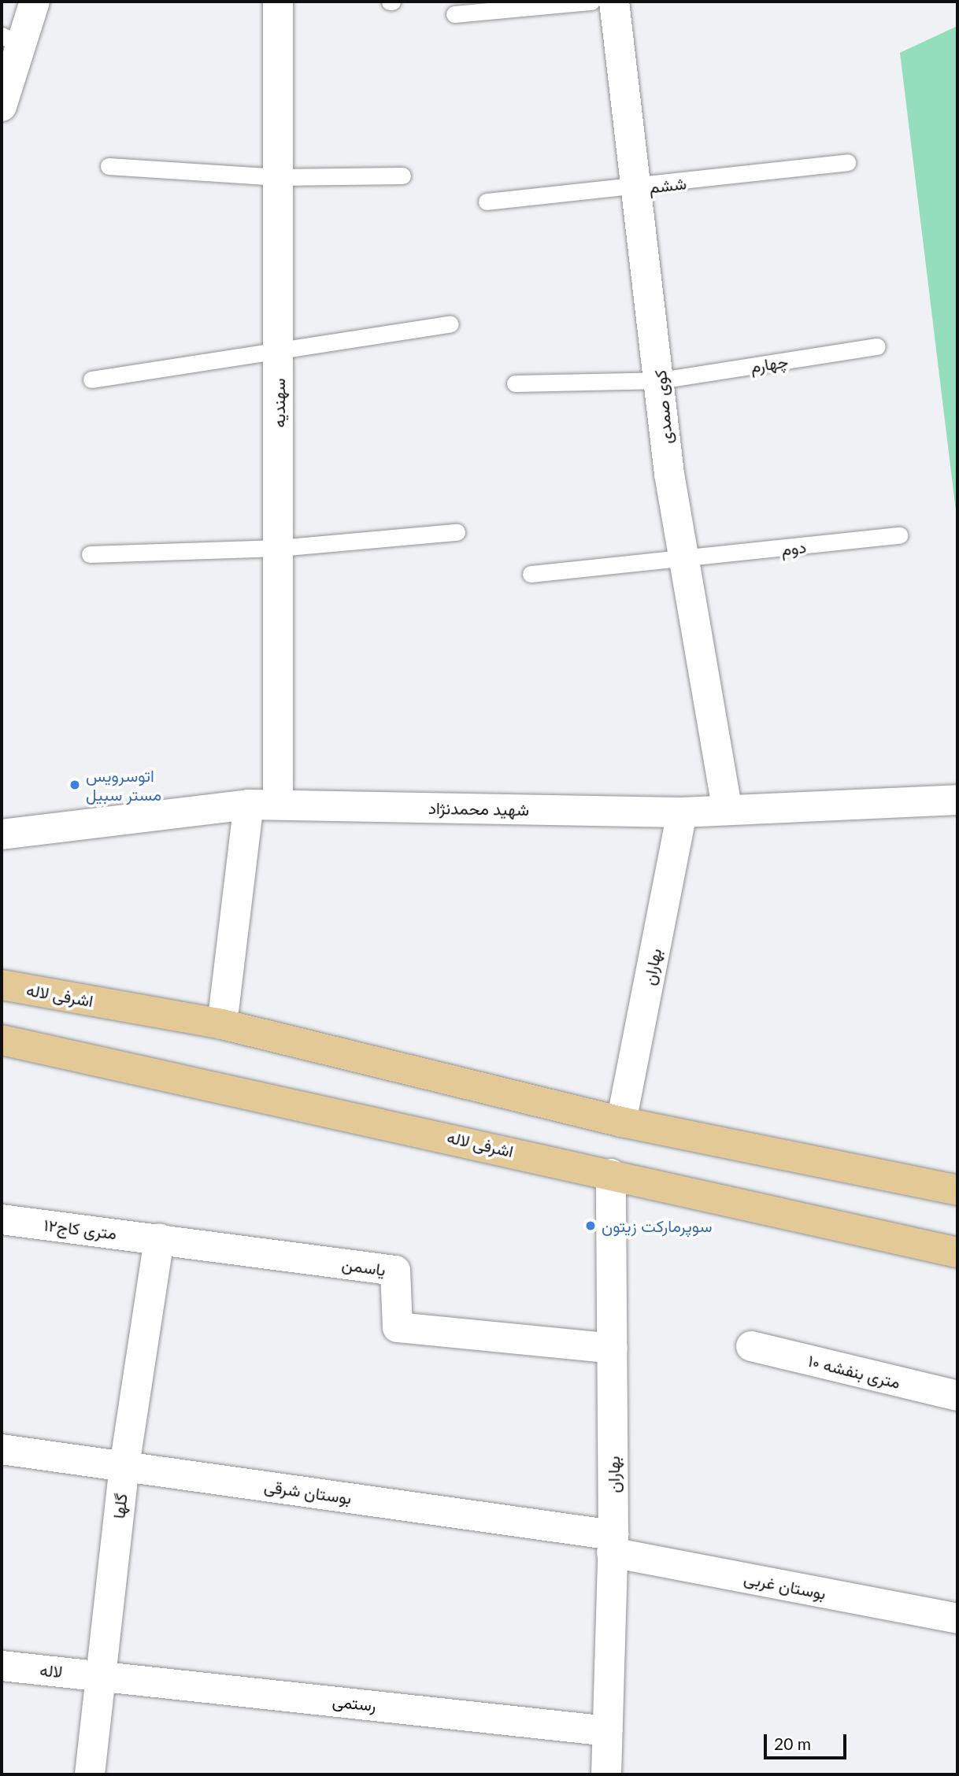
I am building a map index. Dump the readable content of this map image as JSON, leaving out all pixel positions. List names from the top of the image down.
{
  "streets": {
    "main road": ["اشرفی لاله"],
    "street": [
      "سهندیه",
      "کوی صمدی",
      "شهید محمدنژاد",
      "بهاران",
      "۱۲متری کاج",
      "یاسمن",
      "۱۰ متری بنفشه",
      "بوستان شرقی",
      "گلها",
      "بوستان غربی",
      "لاله",
      "رستمی"
    ],
    "lane": ["ششم", "چهارم", "دوم"]
  },
  "crossings": [
    ["ششم", "کوی صمدی"],
    ["چهارم", "کوی صمدی"],
    ["سهندیه", "شهید محمدنژاد"],
    ["کوی صمدی", "دوم"],
    ["کوی صمدی", "شهید محمدنژاد"],
    ["شهید محمدنژاد", "بهاران"],
    ["بهاران", "اشرفی لاله"],
    ["بهاران", "یاسمن"],
    ["بهاران", "بوستان شرقی"],
    ["بهاران", "بوستان غربی"],
    ["بهاران", "رستمی"],
    ["۱۲متری کاج", "یاسمن"],
    ["۱۲متری کاج", "گلها"],
    ["یاسمن", "گلها"],
    ["بوستان شرقی", "گلها"],
    ["بوستان شرقی", "بوستان غربی"],
    ["گلها", "لاله"],
    ["گلها", "رستمی"],
    ["لاله", "رستمی"]
  ],
  "places": ["اتوسرویس مستر سبیل", "سوپرمارکت زیتون"],
  "scale_bar": "20 m"
}
